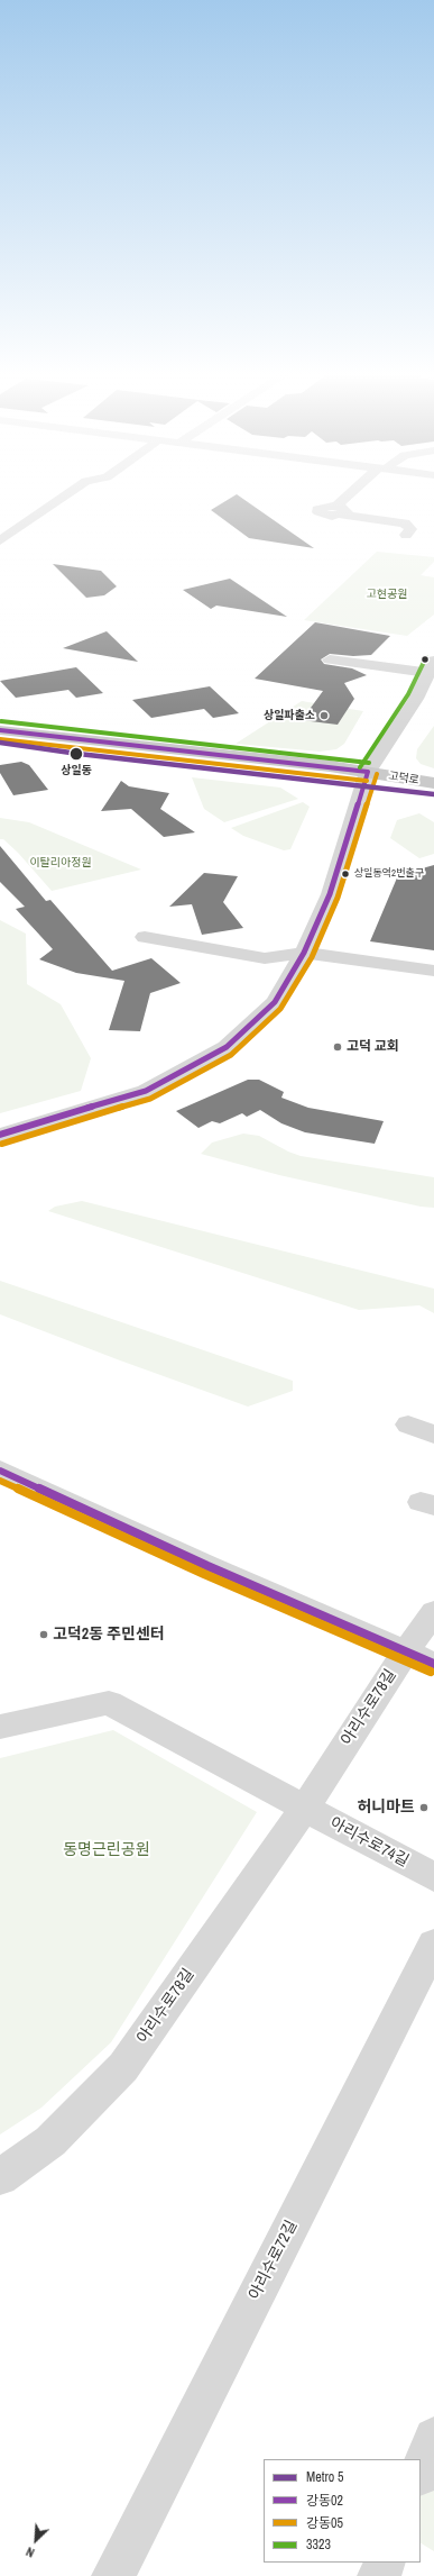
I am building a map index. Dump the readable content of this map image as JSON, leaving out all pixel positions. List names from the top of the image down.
{
  "streets": {
    "main road": ["고덕로"],
    "street": ["아리수로78길", "아리수로74길", "아리수로72길"]
  },
  "crossings": [
    ["아리수로78길", "아리수로74길"]
  ],
  "parks": ["고현공원", "이탈리아정원", "동명근린공원"],
  "places": [
    "상일파출소",
    "상일동",
    "상일동역2번출구",
    "고덕 교회",
    "고덕2동 주민센터",
    "허니마트"
  ],
  "lines": [
    "transit line 3323",
    "transit line 강동02",
    "transit line 강동05",
    "metro line 5"
  ],
  "legend": [
    "Metro 5",
    "강동02",
    "강동05",
    "3323"
  ],
  "north": "bottom left"
}
